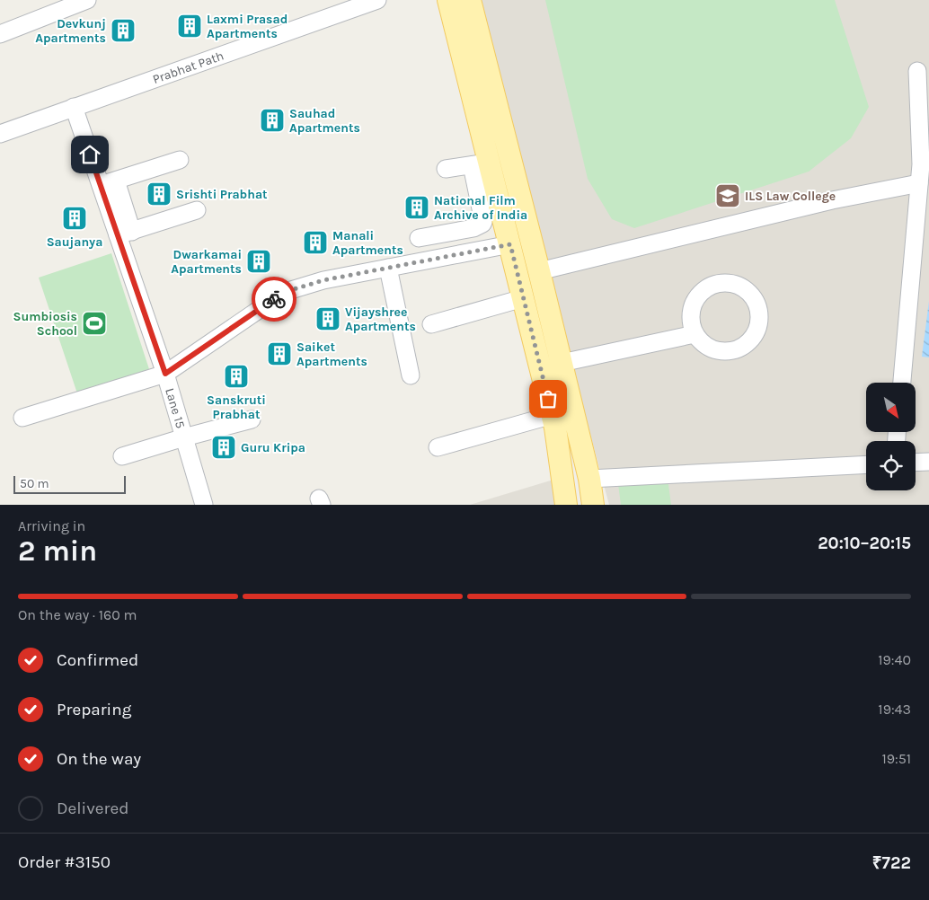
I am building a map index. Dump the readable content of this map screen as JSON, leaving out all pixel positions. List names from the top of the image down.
{
  "streets": {
    "street": ["Prabhat Path", "Lane 15"]
  },
  "crossings": [
    ["Prabhat Path", "Lane 15"]
  ],
  "places": {
    "building": [
      "Laxmi Prasad Apartments",
      "Devkunj Apartments",
      "Sauhad Apartments",
      "Srishti Prabhat",
      "National Film Archive of India",
      "Saujanya",
      "Manali Apartments",
      "Dwarkamai Apartments",
      "Vijayshree Apartments",
      "Saiket Apartments",
      "Sanskruti Prabhat",
      "Guru Kripa"
    ],
    "school or university": ["ILS Law College"],
    "sports": ["Sumbiosis School"]
  },
  "scale_bar": "50 m",
  "north": "bottom right",
  "page": {
    "scale": "50 m",
    "heading": ["2 min", "Arriving in", "20:10–20:15"],
    "panel": ["Order #3150", "₹722"],
    "bar": "On the way · 160 m",
    "list": [
      ["Confirmed", "19:40"],
      ["Preparing", "19:43"],
      ["On the way", "19:51"],
      "Delivered"
    ]
  }
}
